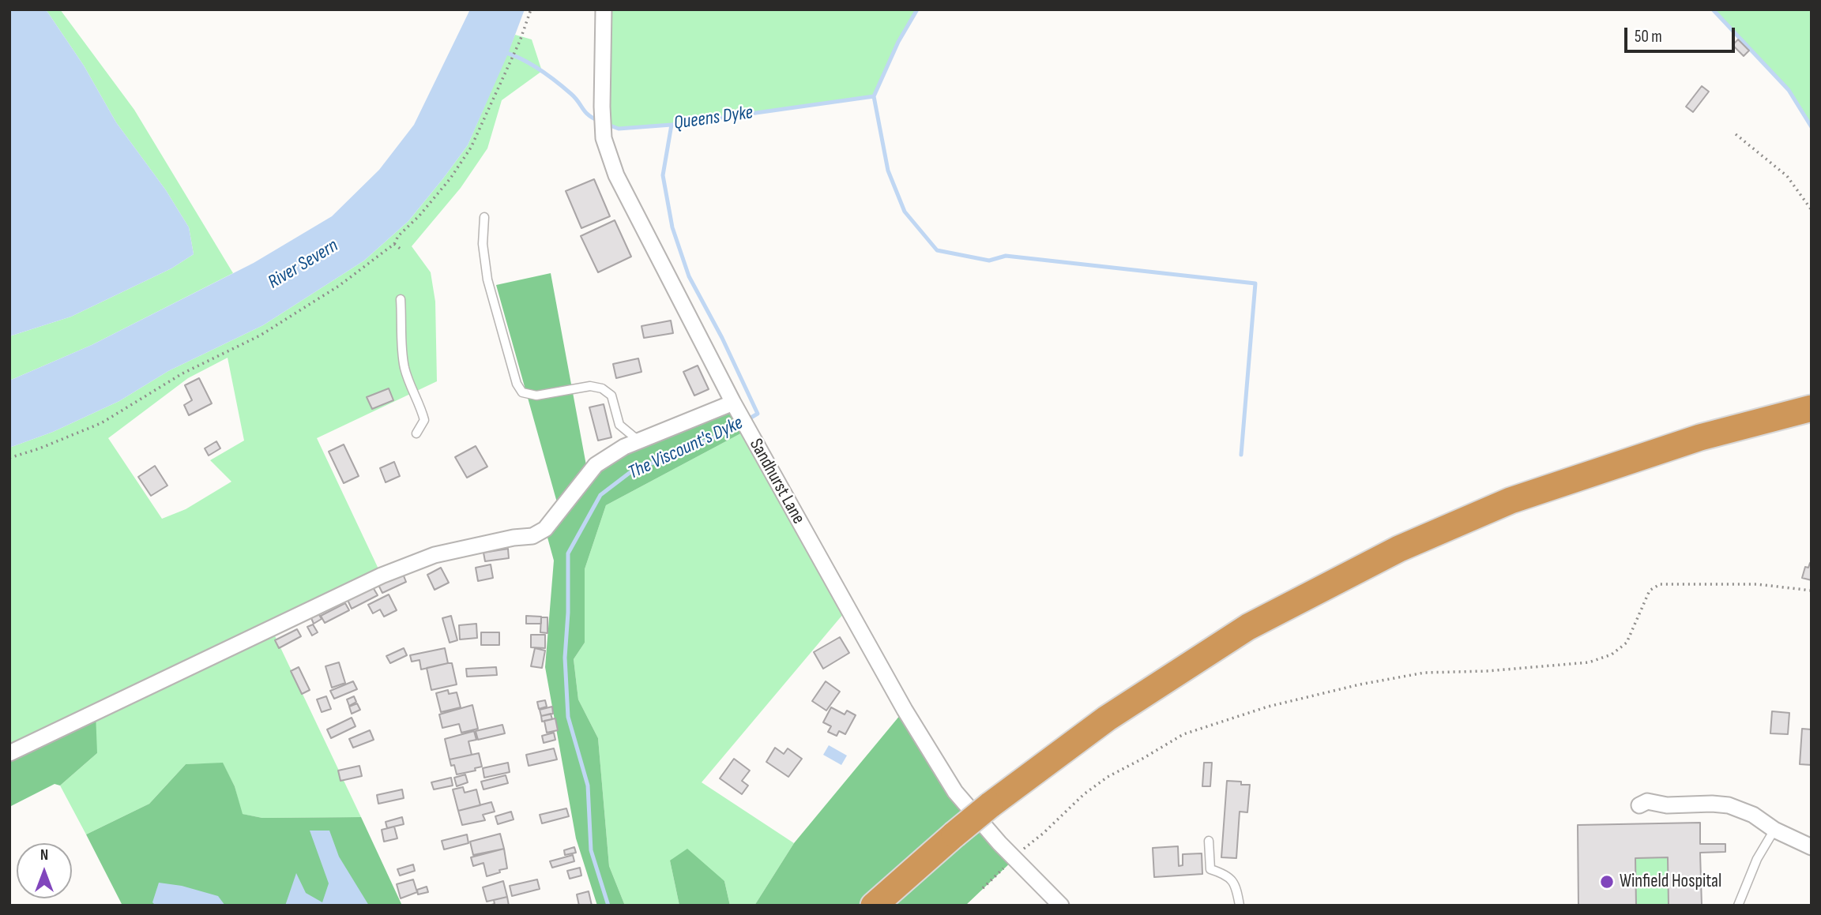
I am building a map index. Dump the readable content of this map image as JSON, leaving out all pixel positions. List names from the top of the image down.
{
  "streets": {
    "street": ["Sandhurst Lane"]
  },
  "water": ["Queens Dyke", "River Severn", "The Viscount's Dyke"],
  "places": ["Winfield Hospital"],
  "scale_bar": "50 m",
  "north": "top"
}
